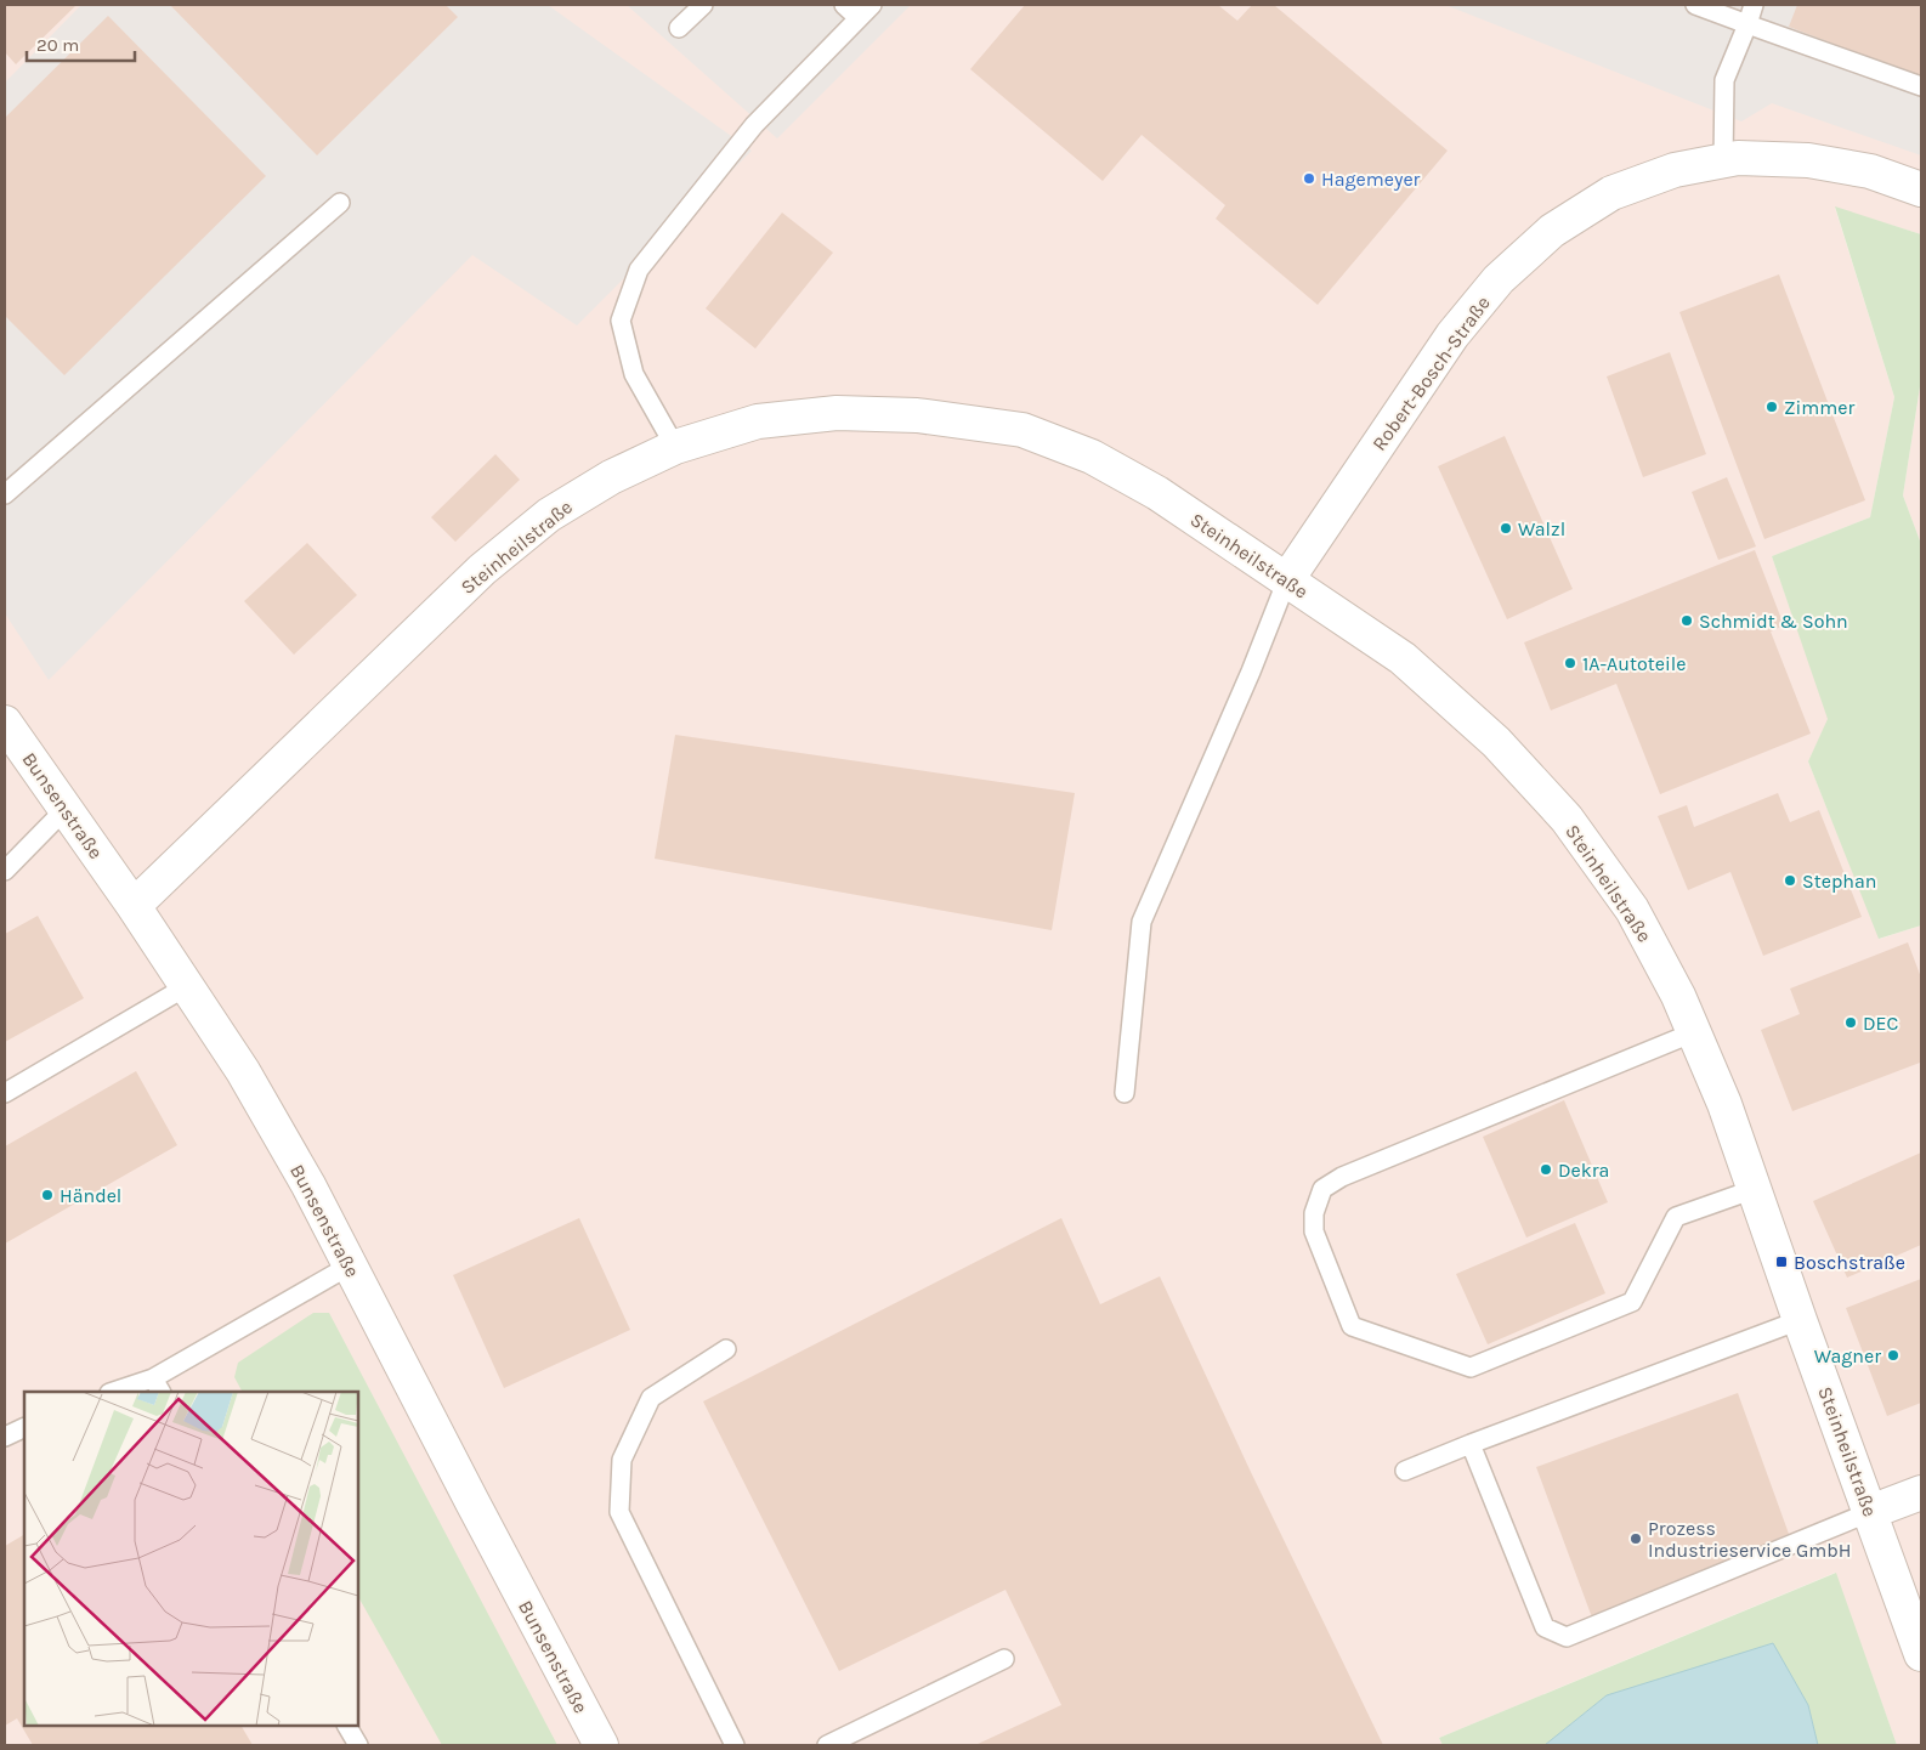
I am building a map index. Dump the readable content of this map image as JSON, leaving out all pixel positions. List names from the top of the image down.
{
  "streets": {
    "street": ["Robert-Bosch-Straße", "Steinheilstraße", "Bunsenstraße"]
  },
  "crossings": [
    ["Robert-Bosch-Straße", "Steinheilstraße"],
    ["Steinheilstraße", "Bunsenstraße"]
  ],
  "places": {
    "other": [
      "Hagemeyer",
      "Zimmer",
      "Walzl",
      "Schmidt & Sohn",
      "1A-Autoteile",
      "Stephan",
      "DEC",
      "Dekra",
      "Händel",
      "Wagner",
      "Prozess Industrieservice GmbH"
    ],
    "transit": ["Boschstraße"]
  },
  "scale_bar": "20 m"
}
